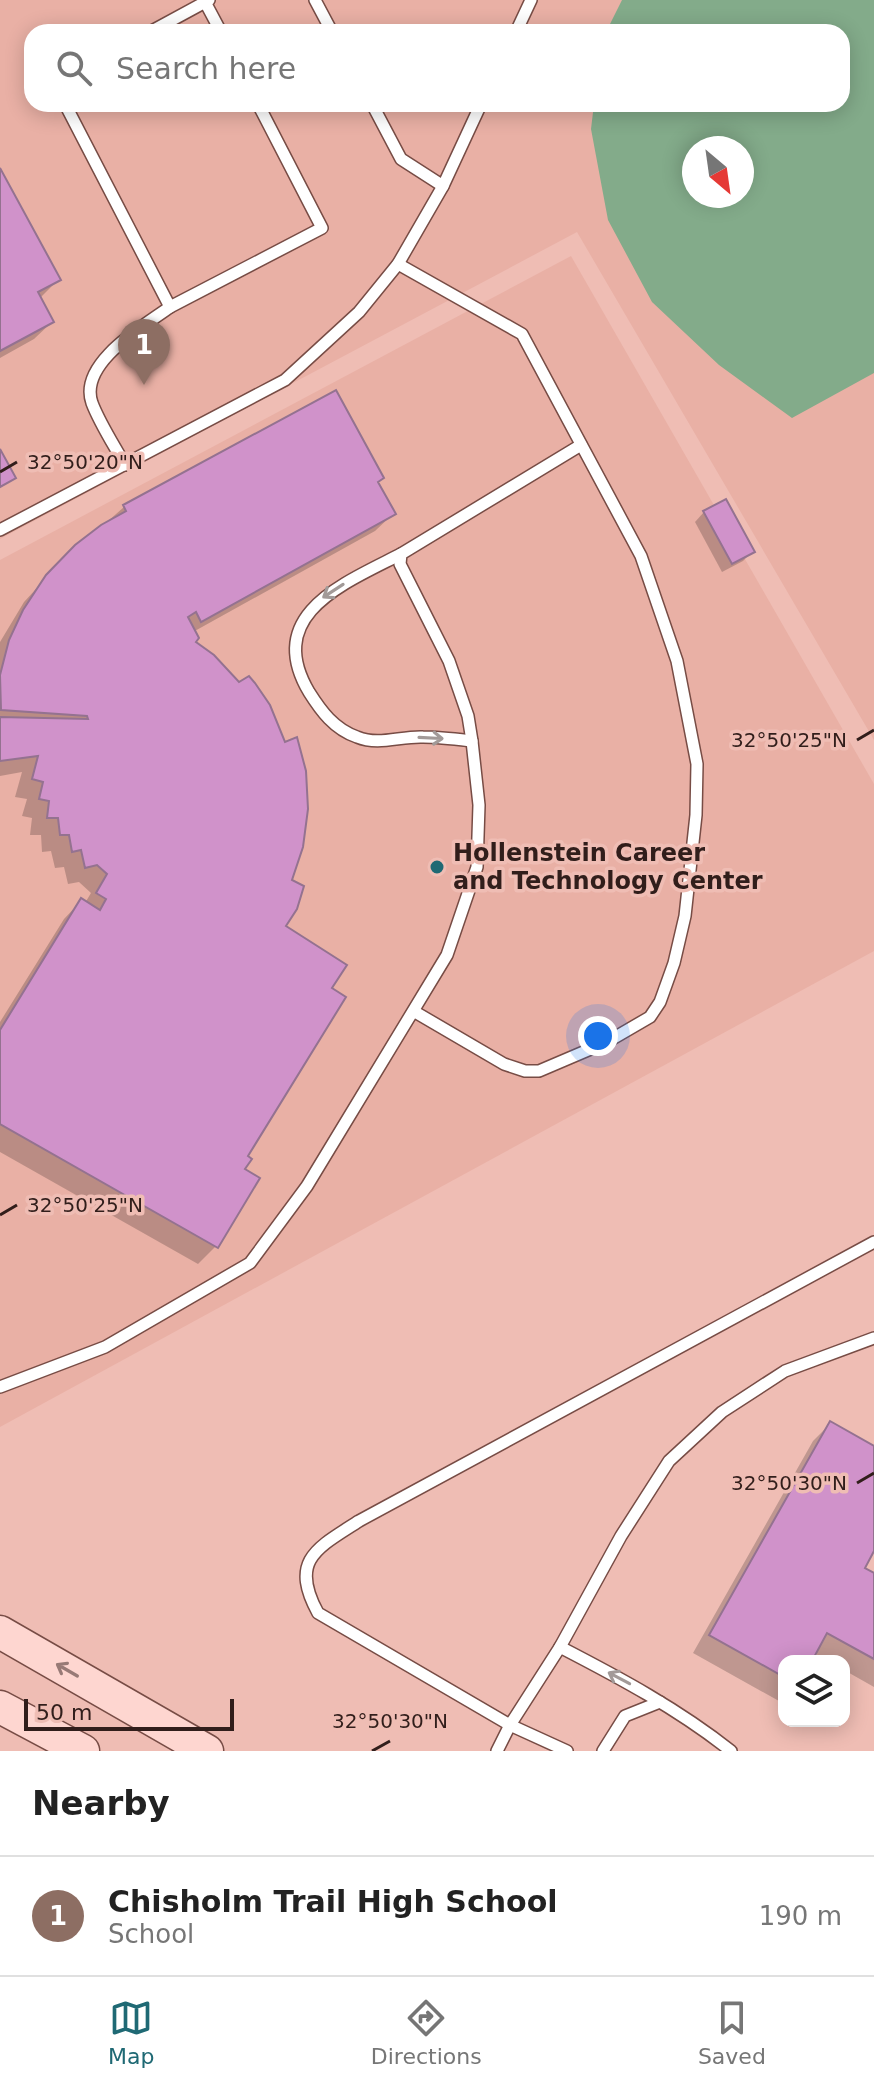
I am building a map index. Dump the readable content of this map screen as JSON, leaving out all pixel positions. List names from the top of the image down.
{
  "places": ["Hollenstein Career and Technology Center"],
  "scale_bar": "50 m",
  "north": "bottom right",
  "page": {
    "search": "Search here",
    "pins": "1",
    "scale": "50 m",
    "heading": "Nearby",
    "list": [
      {
        "mark": "1",
        "name": "Chisholm Trail High School",
        "note": "School",
        "value": "190 m"
      }
    ],
    "nav": ["Map", "Directions", "Saved"]
  },
  "coordinates": ["32°50'20\"N", "32°50'25\"N", "32°50'30\"N"]
}
